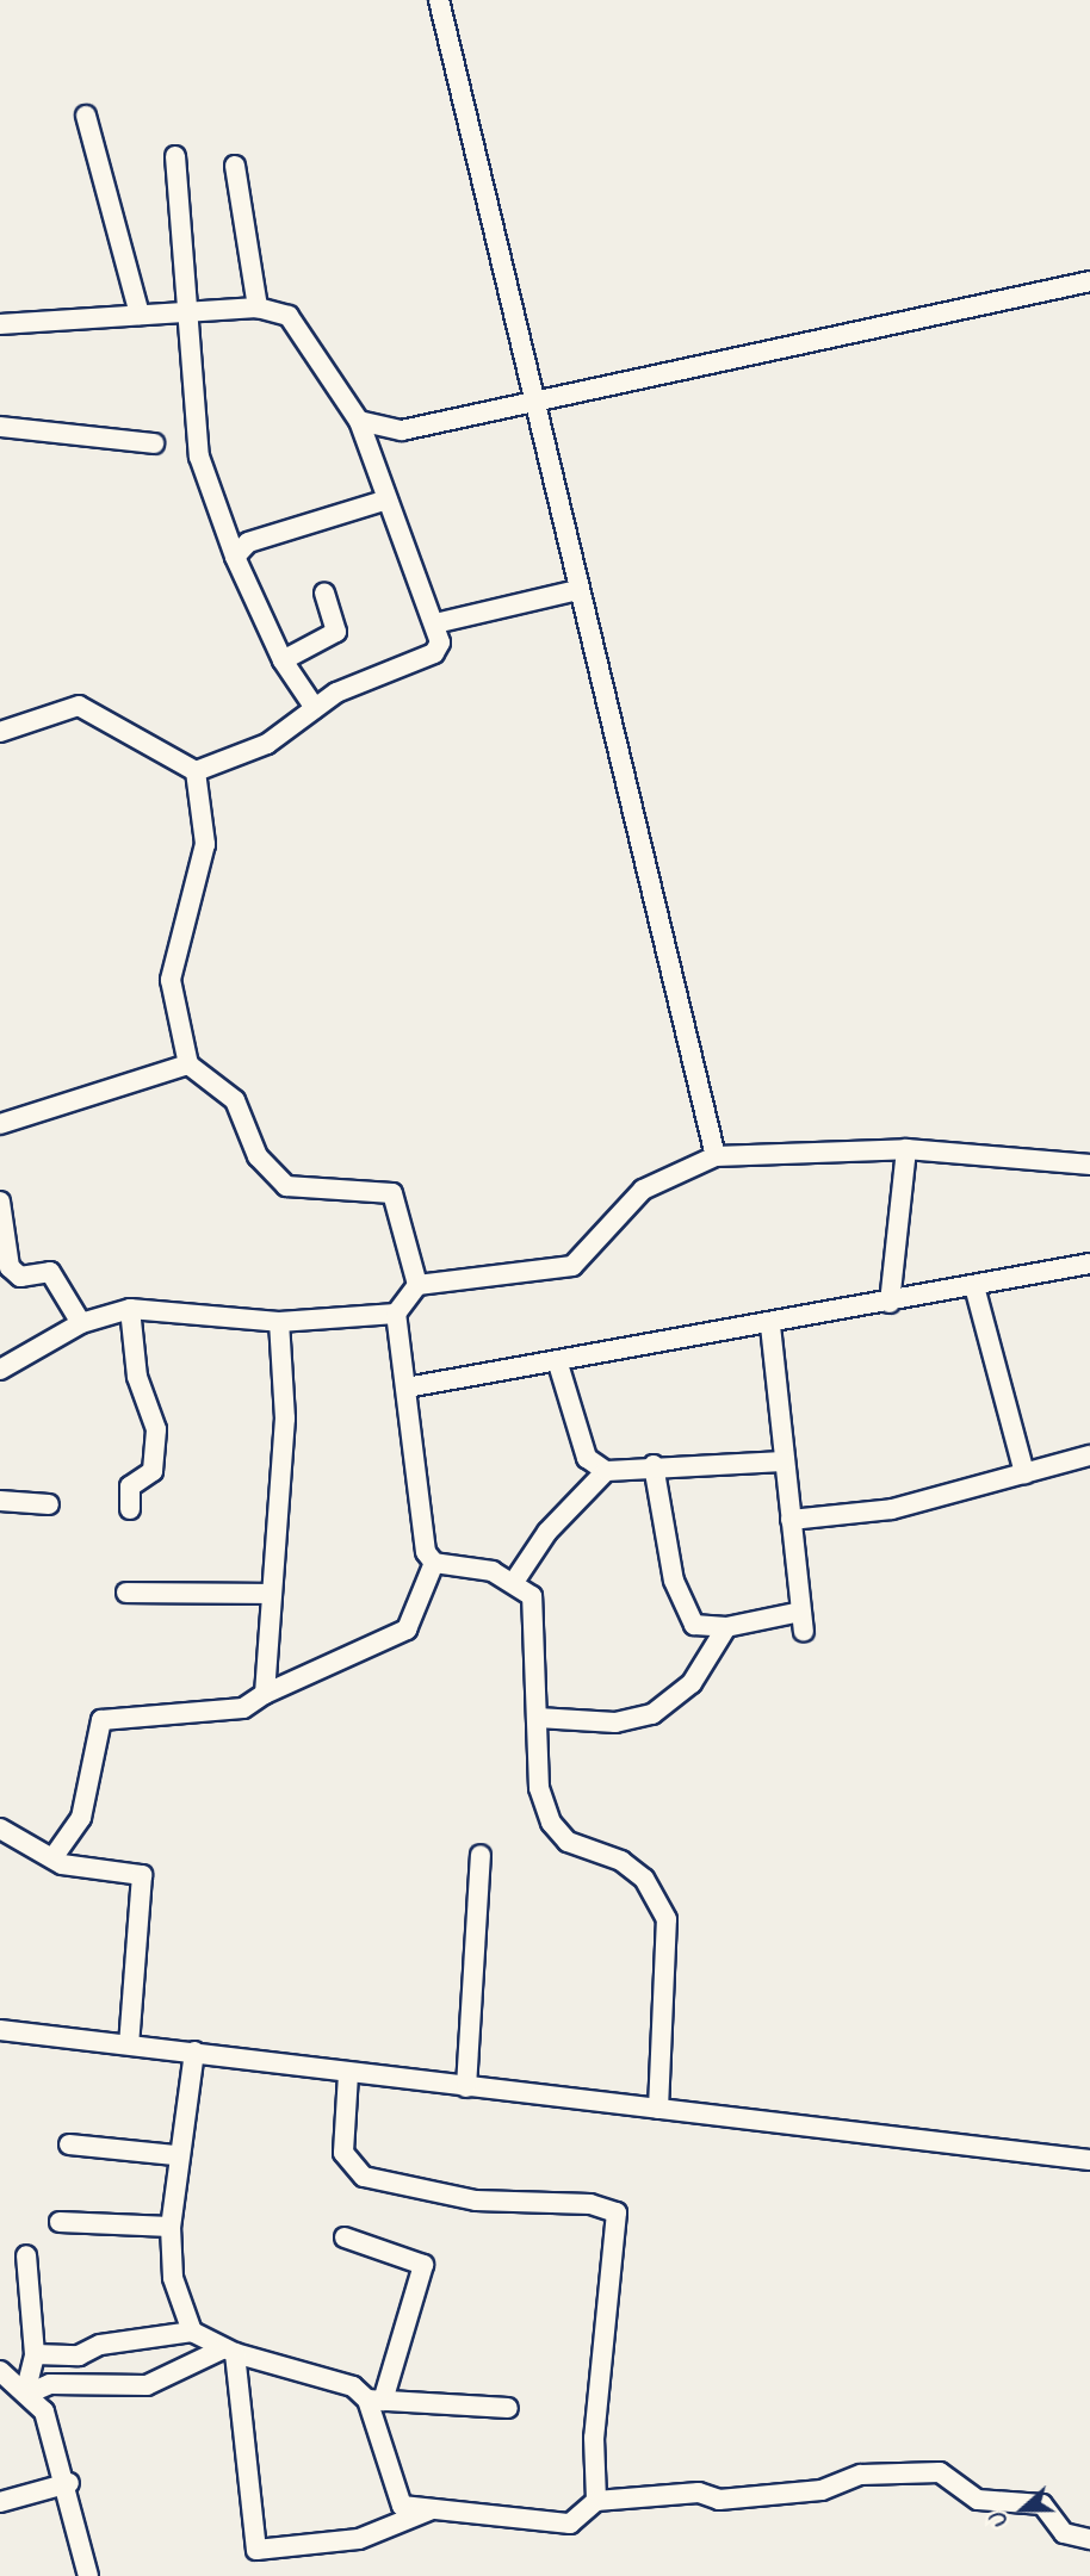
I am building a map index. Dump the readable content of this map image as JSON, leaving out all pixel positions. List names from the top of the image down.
{
  "north": "left"
}
